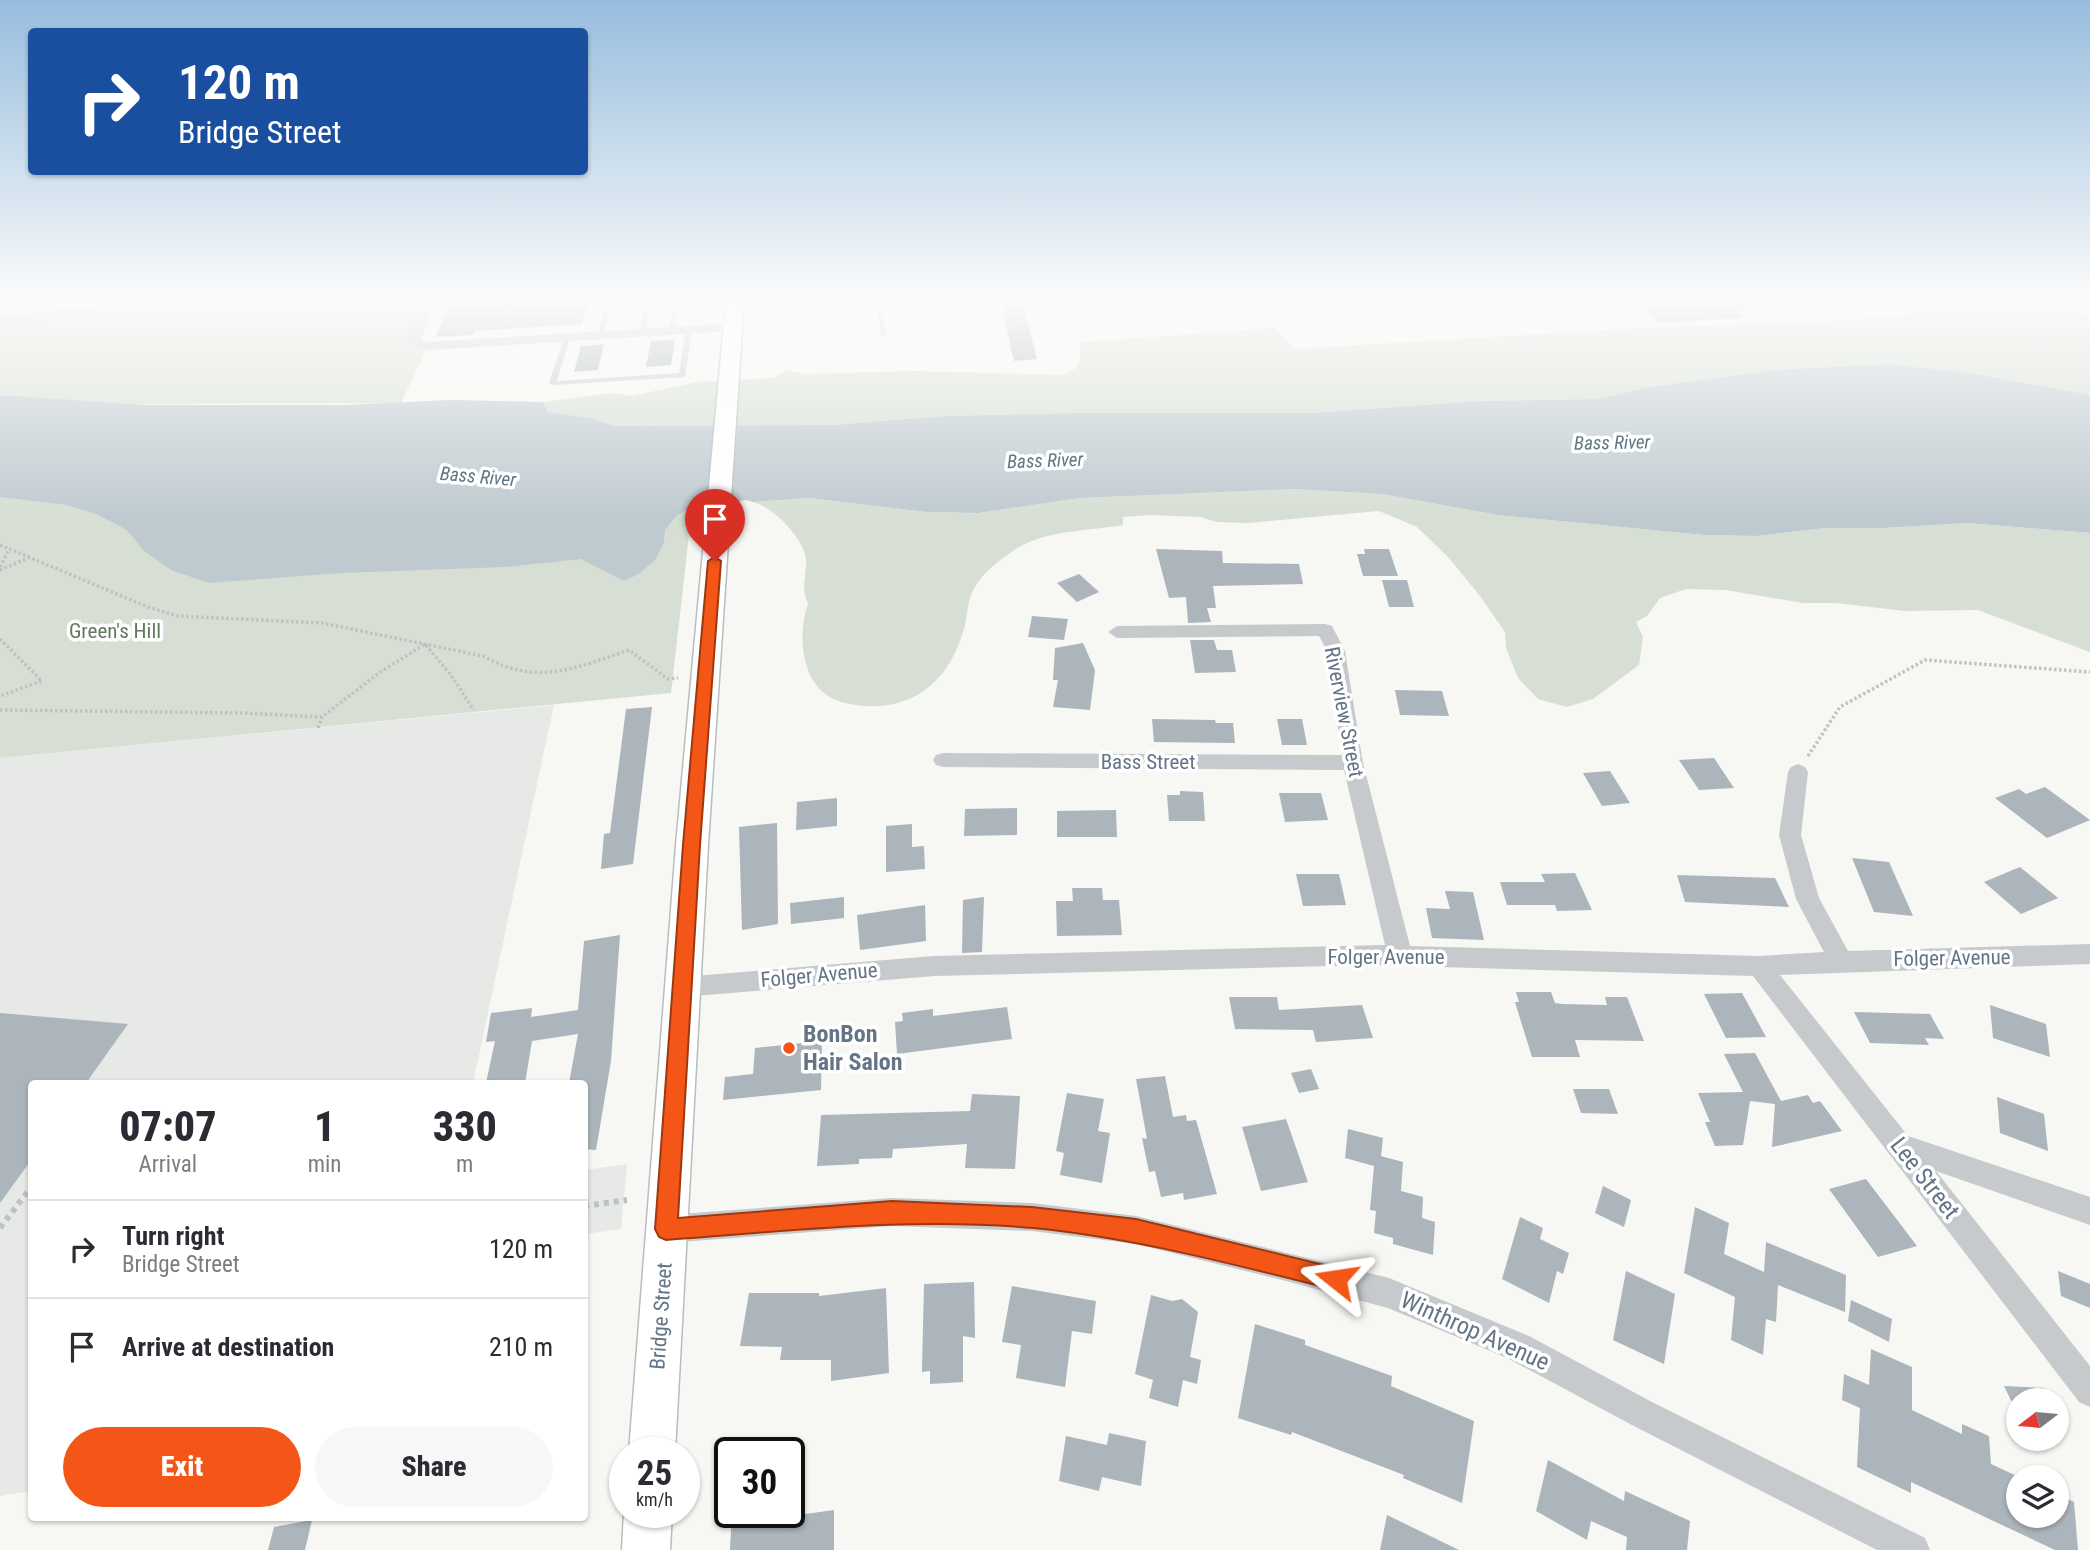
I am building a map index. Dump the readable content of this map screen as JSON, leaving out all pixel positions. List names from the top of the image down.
{
  "streets": {
    "main road": ["Bridge Street"],
    "street": [
      "Riverview Street",
      "Bass Street",
      "Folger Avenue",
      "Lee Street",
      "Winthrop Avenue"
    ]
  },
  "crossings": [
    ["Riverview Street", "Bass Street"],
    ["Riverview Street", "Folger Avenue"],
    ["Folger Avenue", "Lee Street"],
    ["Folger Avenue", "Bridge Street"],
    ["Bridge Street", "Winthrop Avenue"]
  ],
  "water": ["Bass River"],
  "parks": ["Green's Hill"],
  "places": ["BonBon Hair Salon"],
  "north": "left",
  "page": {
    "turn": ["120 m", "Bridge Street"],
    "eta": [
      "07:07",
      "Arrival",
      "1",
      "min",
      "330",
      "m"
    ],
    "list": [
      {
        "name": "Turn right",
        "note": "Bridge Street",
        "value": "120 m"
      },
      {
        "name": "Arrive at destination",
        "value": "210 m"
      }
    ],
    "buttons": ["Exit", "Share"],
    "speed": "25 km/h",
    "limit": "30"
  }
}
